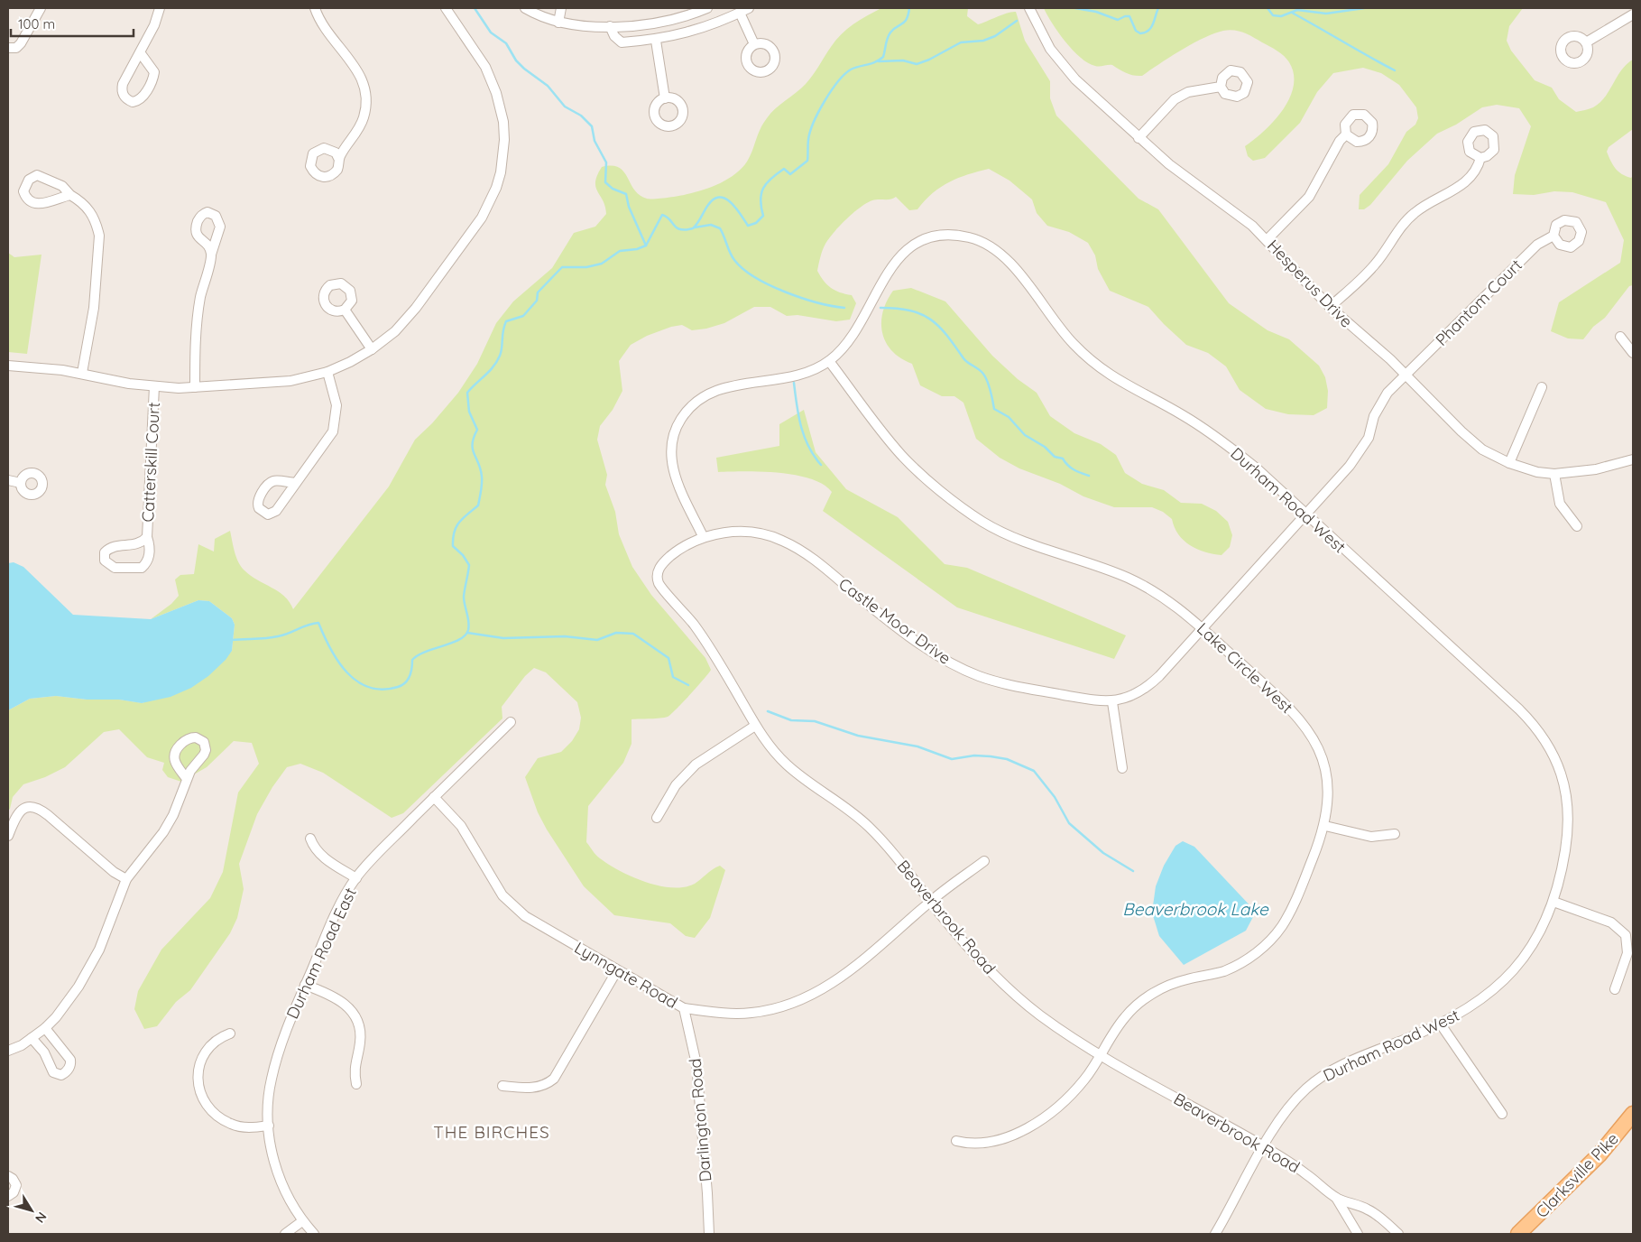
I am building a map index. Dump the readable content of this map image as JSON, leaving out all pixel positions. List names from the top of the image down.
{
  "streets": {
    "main road": ["Clarksville Pike"],
    "street": [
      "Hesperus Drive",
      "Phantom Court",
      "Catterskill Court",
      "Durham Road West",
      "Castle Moor Drive",
      "Lake Circle West",
      "Beaverbrook Road",
      "Durham Road East",
      "Lynngate Road",
      "Darlington Road"
    ]
  },
  "crossings": [
    ["Hesperus Drive", "Phantom Court"],
    ["Hesperus Drive", "Castle Moor Drive"],
    ["Phantom Court", "Castle Moor Drive"],
    ["Durham Road West", "Castle Moor Drive"],
    ["Durham Road West", "Lake Circle West"],
    ["Durham Road West", "Beaverbrook Road"],
    ["Castle Moor Drive", "Lake Circle West"],
    ["Castle Moor Drive", "Beaverbrook Road"],
    ["Lake Circle West", "Beaverbrook Road"],
    ["Beaverbrook Road", "Lynngate Road"],
    ["Durham Road East", "Lynngate Road"],
    ["Lynngate Road", "Darlington Road"]
  ],
  "districts": ["THE BIRCHES"],
  "water": ["Beaverbrook Lake"],
  "scale_bar": "100 m",
  "north": "bottom right"
}
